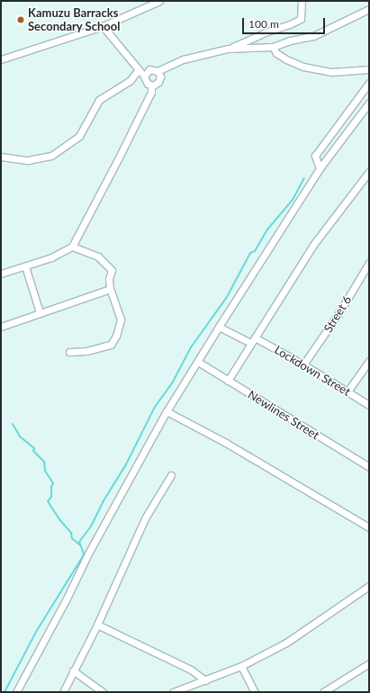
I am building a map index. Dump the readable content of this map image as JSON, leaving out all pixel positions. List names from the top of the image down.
{
  "streets": {
    "street": ["Street 6", "Lockdown Street", "Newlines Street"]
  },
  "crossings": [
    ["Street 6", "Lockdown Street"]
  ],
  "places": ["Kamuzu Barracks Secondary School"],
  "scale_bar": "100 m"
}
